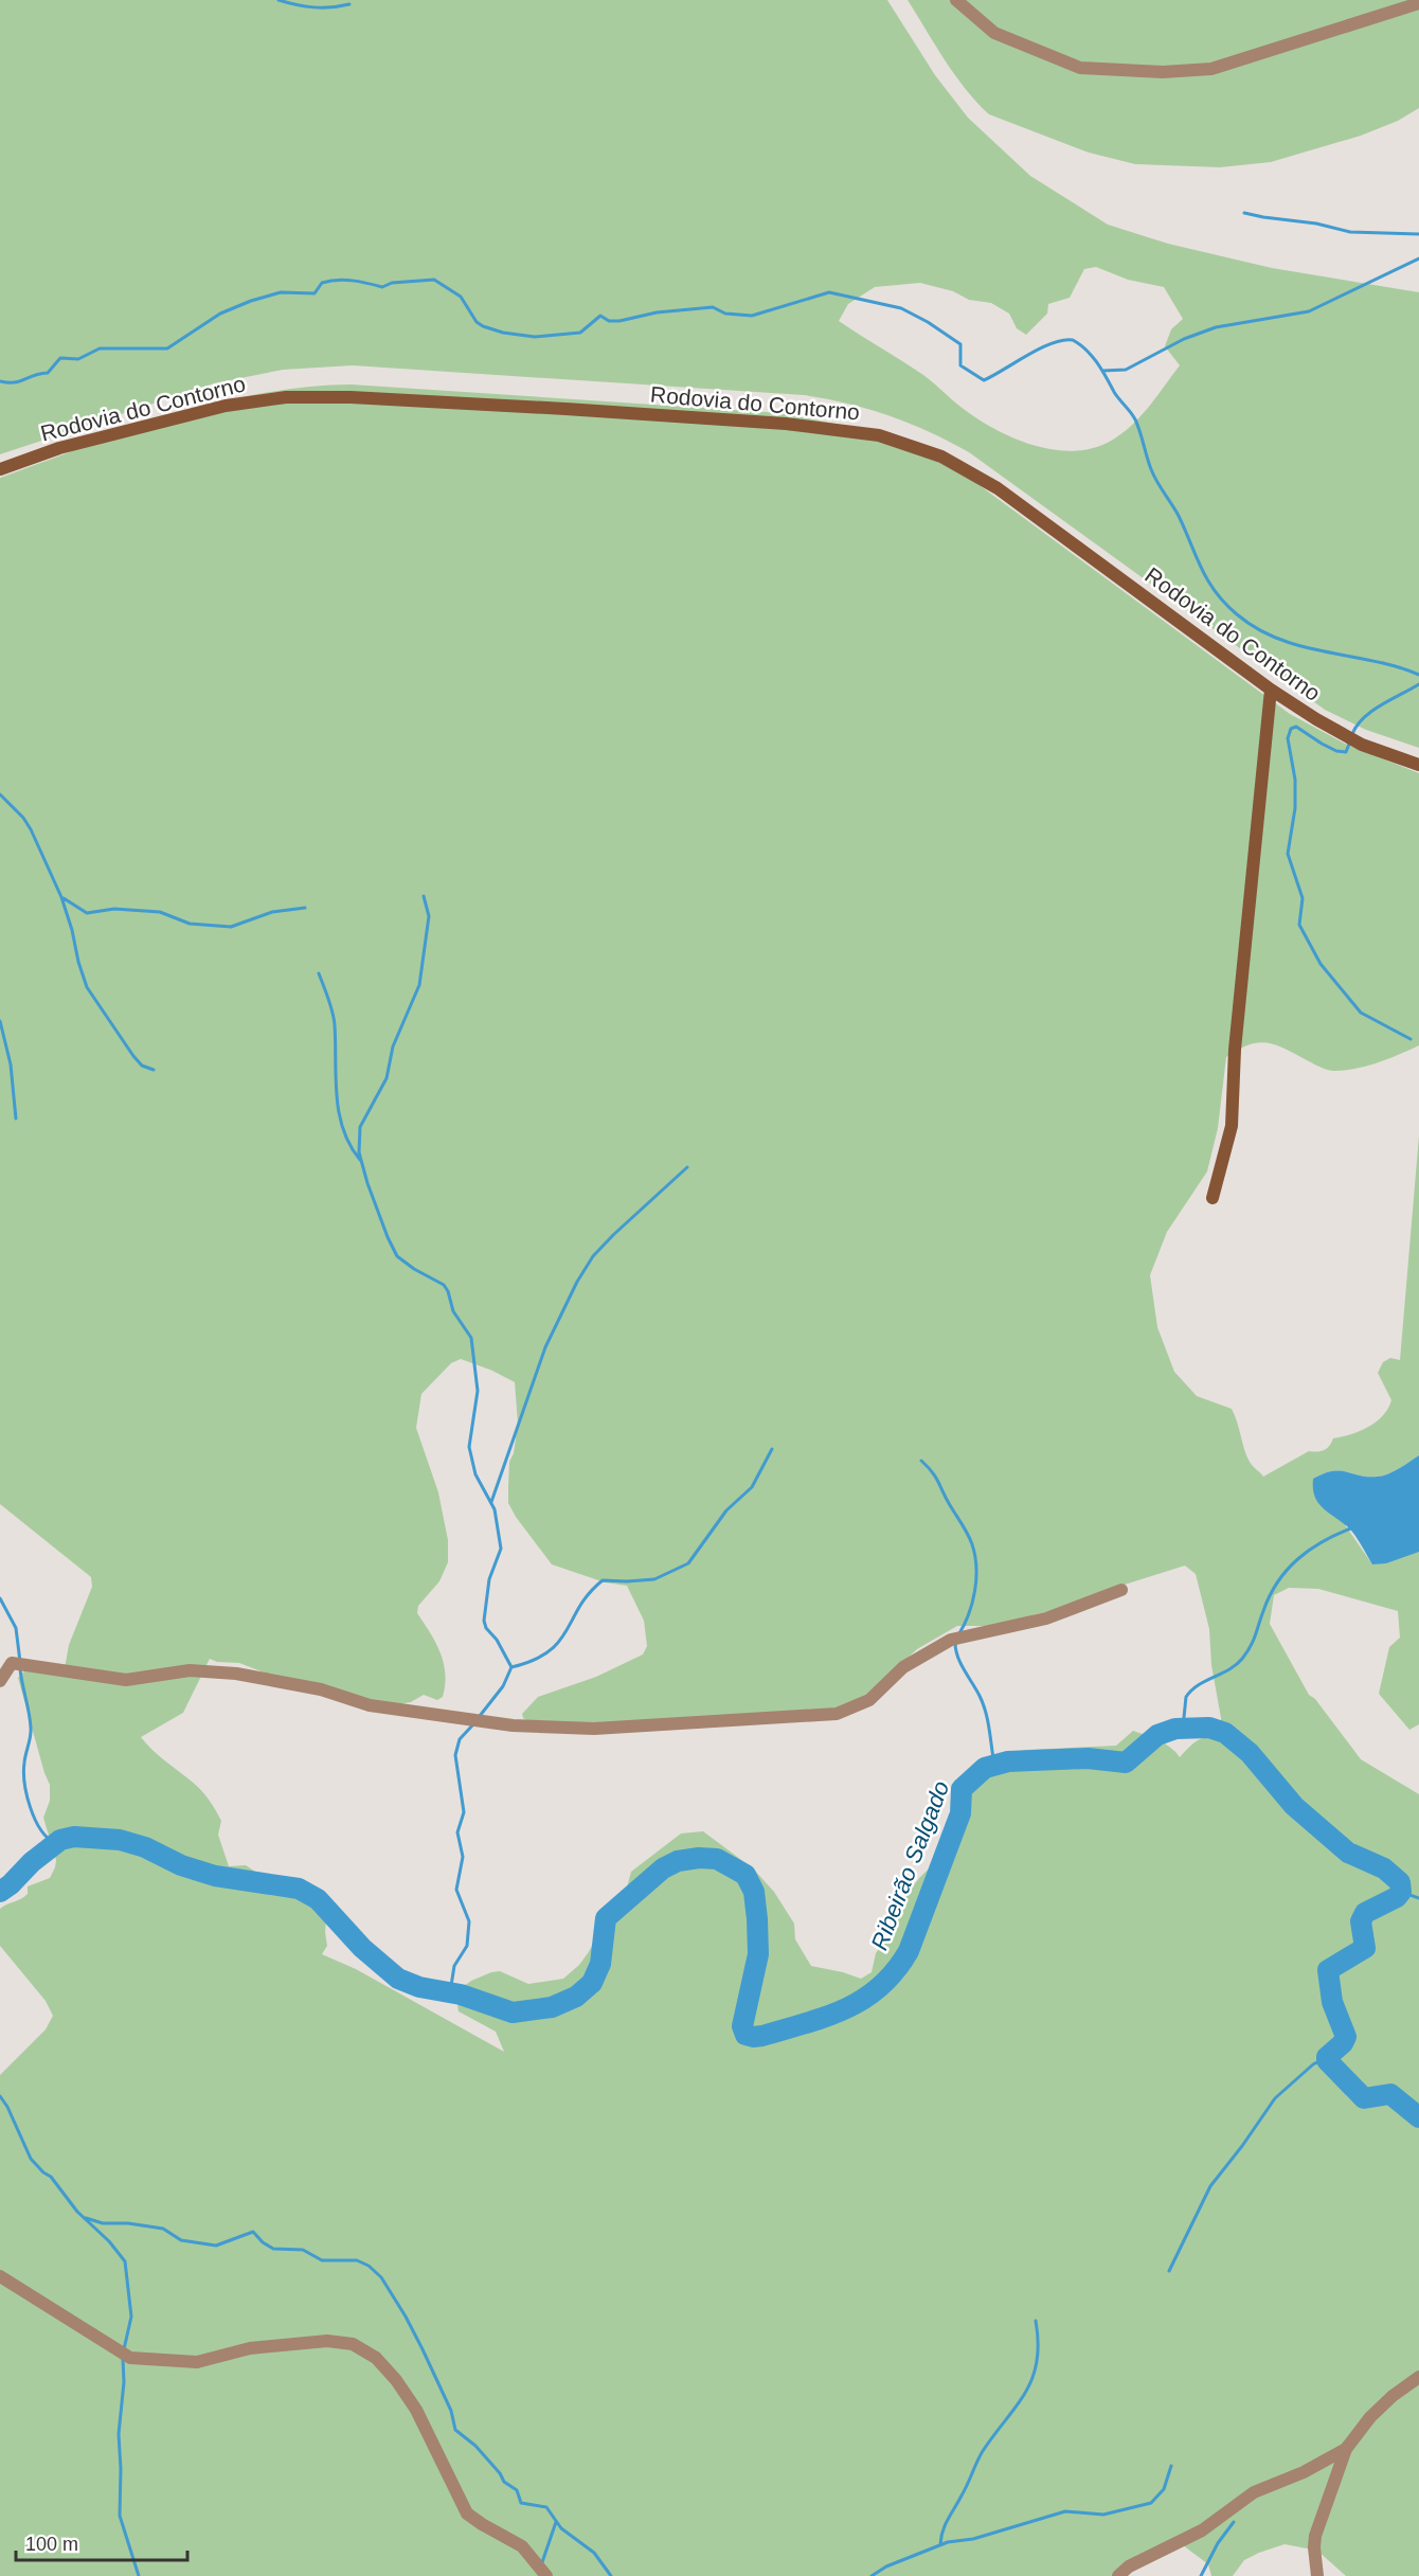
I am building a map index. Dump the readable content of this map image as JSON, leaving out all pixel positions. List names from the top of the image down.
{
  "streets": {
    "main road": ["Rodovia do Contorno"]
  },
  "water": ["Ribeirão Salgado"],
  "scale_bar": "100 m"
}
